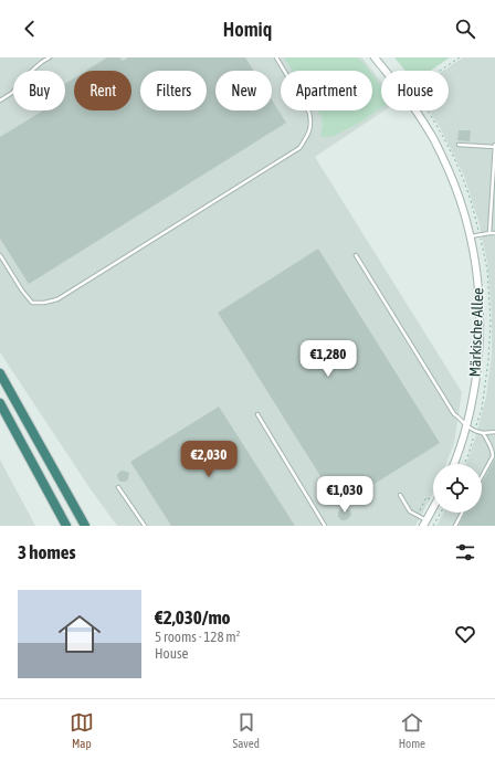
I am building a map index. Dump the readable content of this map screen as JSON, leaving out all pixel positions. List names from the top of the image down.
{
  "streets": {
    "street": ["Märkische Allee"]
  },
  "page": {
    "header": "Homiq",
    "chip": [
      "Buy",
      "Rent",
      "Filters",
      "New",
      "Apartment",
      "House"
    ],
    "price": ["€1,280", "€2,030", "€1,030"],
    "heading": "3 homes",
    "list": [
      {
        "name": "€2,030/mo",
        "note": "5 rooms · 128 m² · House"
      }
    ],
    "tabs": ["Map", "Saved", "Home"]
  }
}
